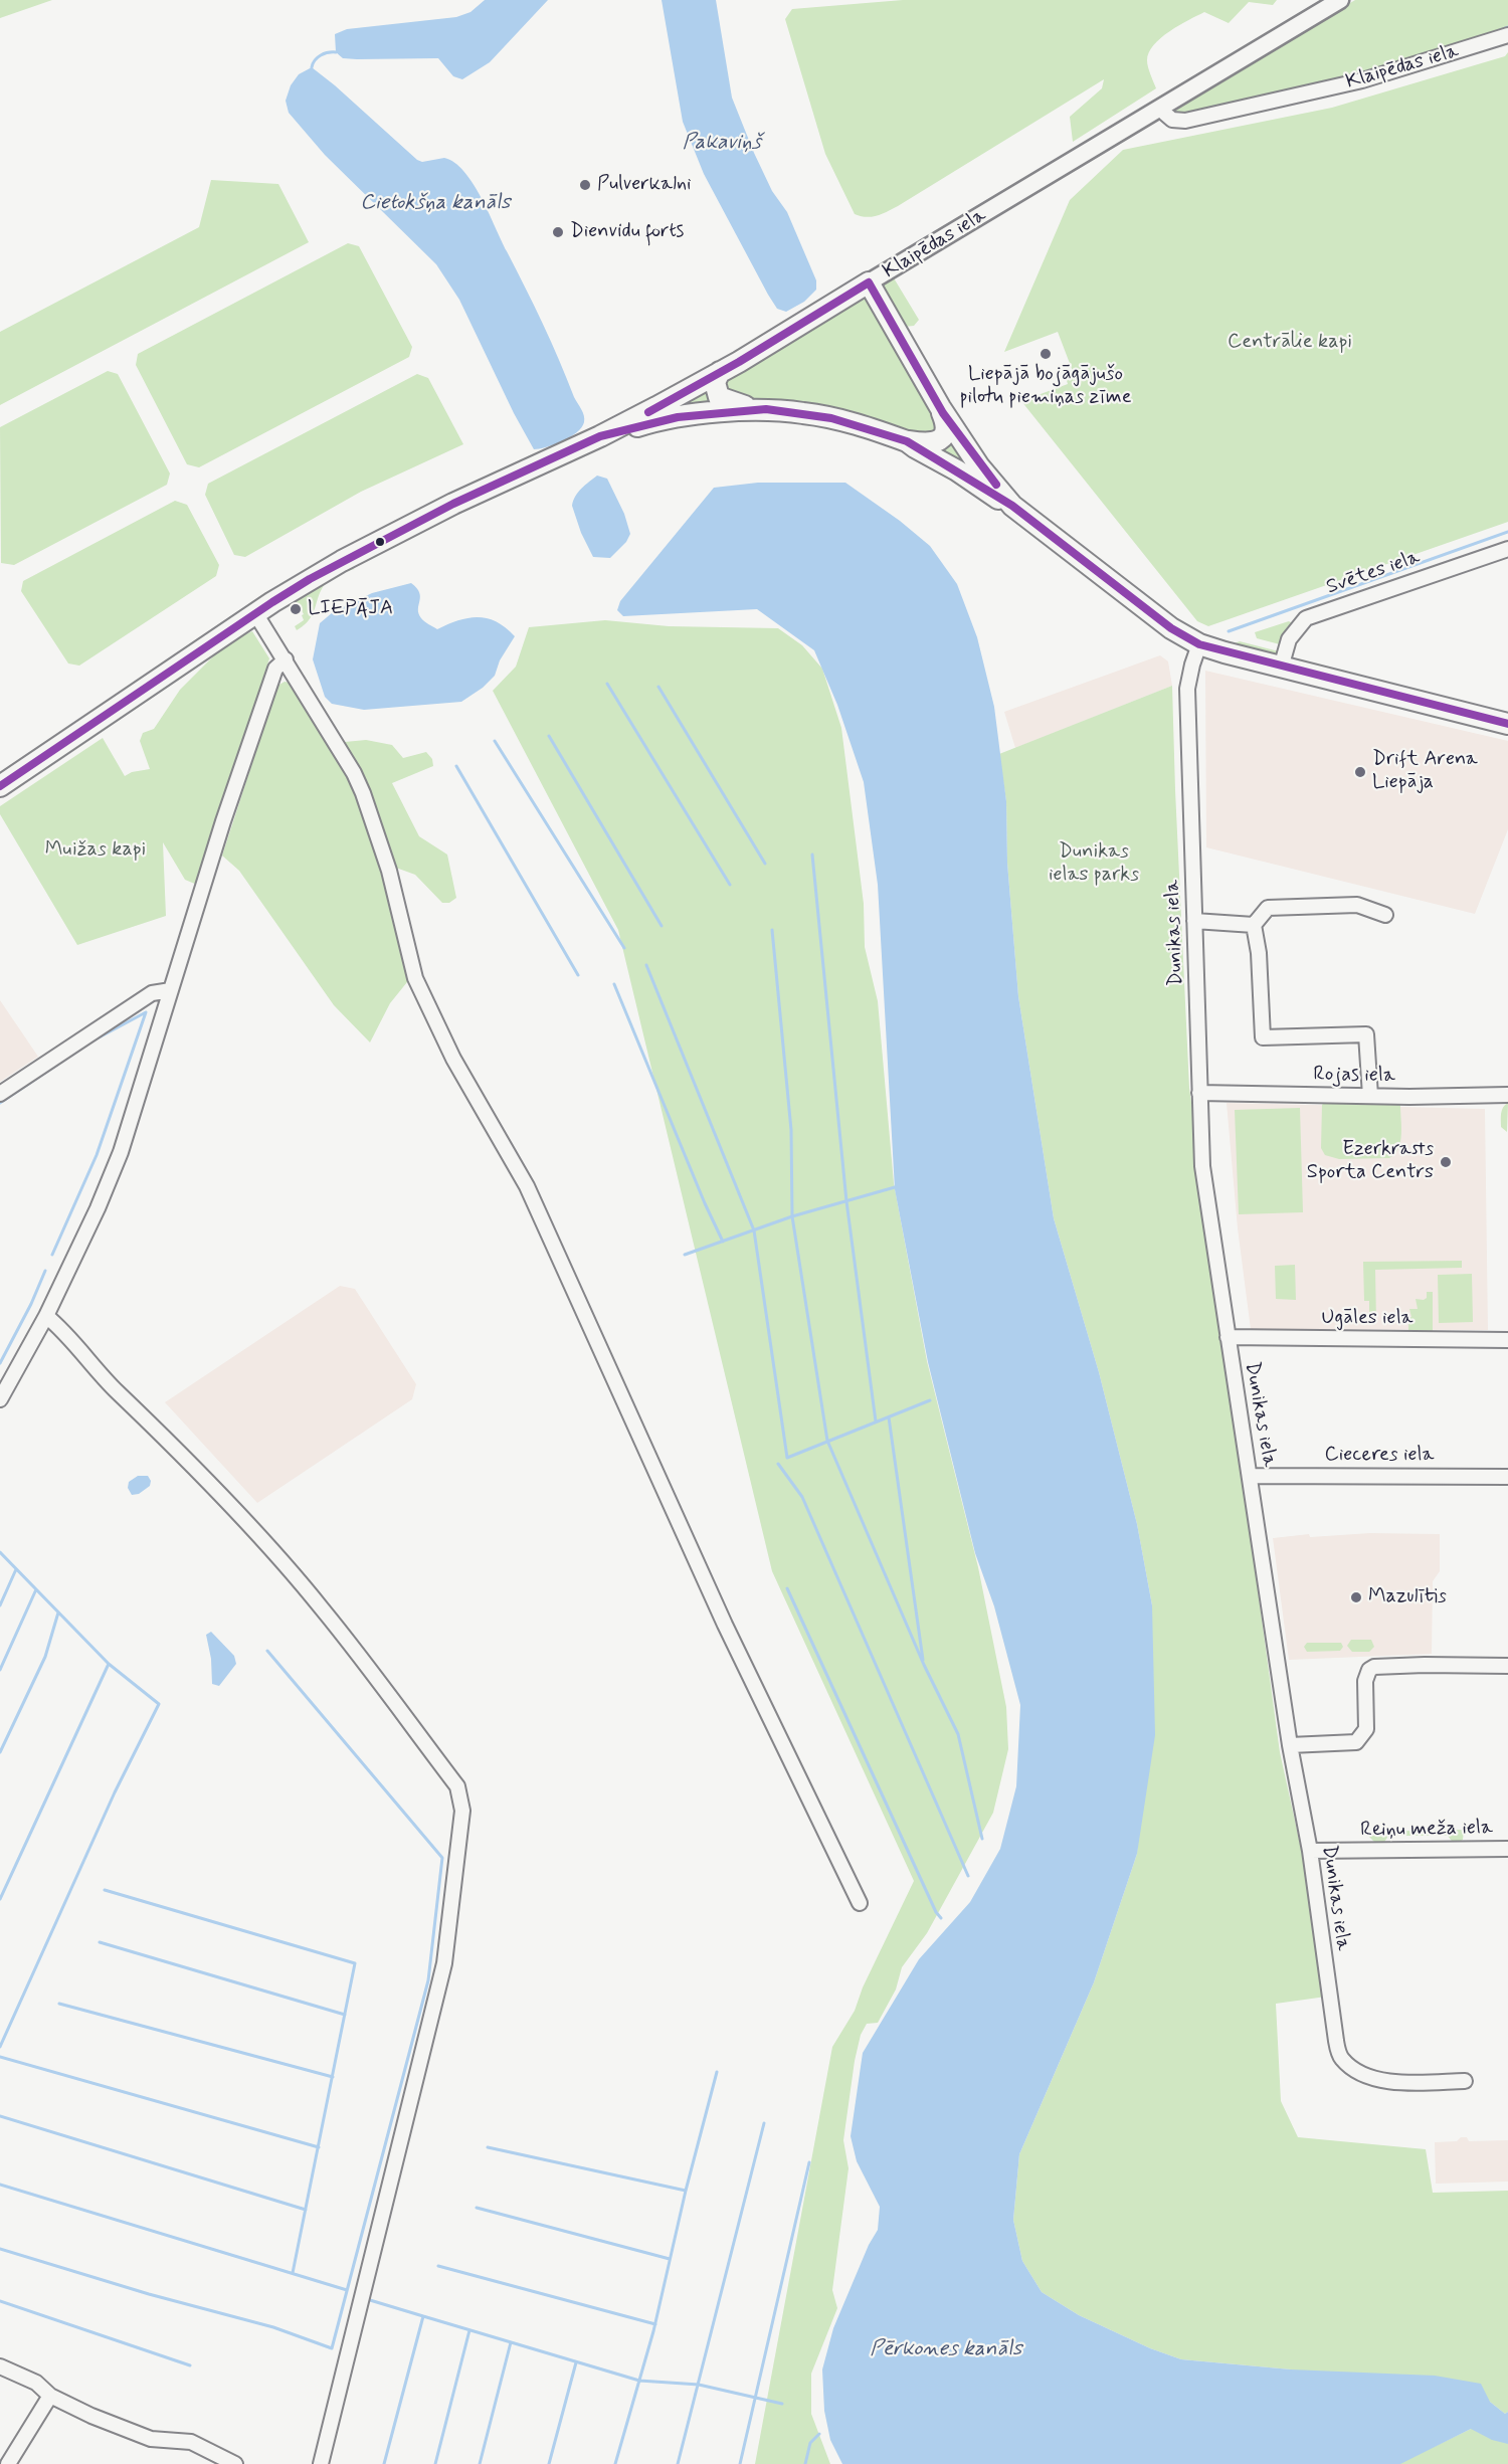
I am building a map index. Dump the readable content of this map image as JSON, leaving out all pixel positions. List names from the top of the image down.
{
  "streets": {
    "highway": ["Klaipēdas iela"],
    "street": [
      "Svētes iela",
      "Dunikas iela",
      "Rojas iela",
      "Ugāles iela",
      "Cieceres iela",
      "Reiņu meža iela"
    ]
  },
  "crossings": [
    ["Dunikas iela", "Rojas iela"],
    ["Dunikas iela", "Ugāles iela"],
    ["Dunikas iela", "Cieceres iela"],
    ["Dunikas iela", "Reiņu meža iela"]
  ],
  "water": ["Pakaviņš", "Cietokšņa kanāls", "Pērkones kanāls"],
  "parks": ["Centrālie kapi", "Muižas kapi", "Dunikas ielas parks"],
  "places": [
    "Pulverkalni",
    "Dienvidu forts",
    "Liepājā bojāgājušo pilotu piemiņas zīme",
    "LIEPĀJA",
    "Drift Arena Liepāja",
    "Ezerkrasts Sporta Centrs",
    "Mazulītis"
  ]
}
